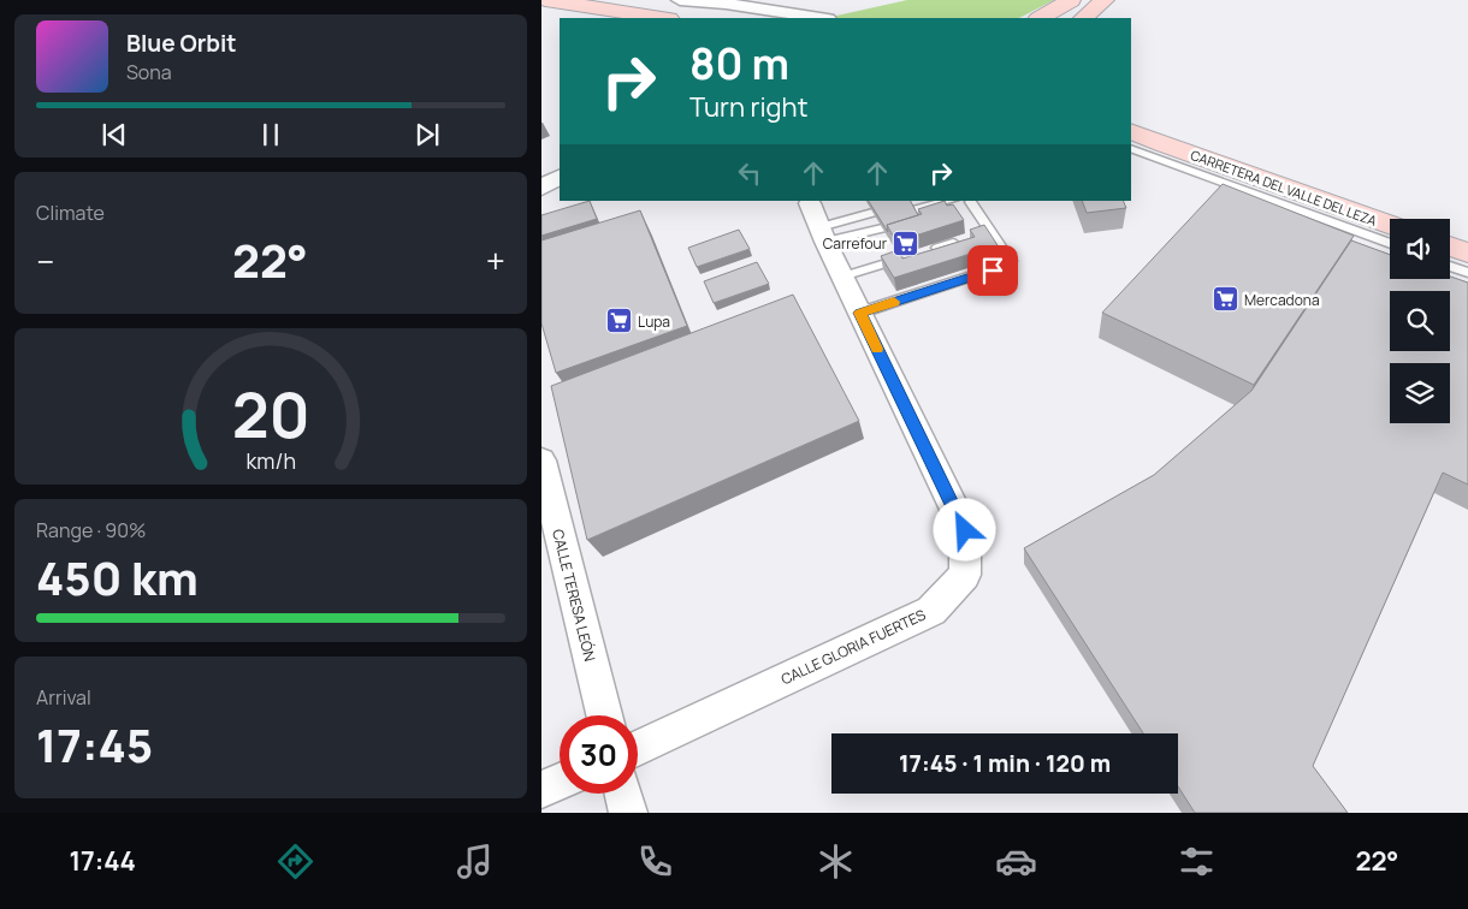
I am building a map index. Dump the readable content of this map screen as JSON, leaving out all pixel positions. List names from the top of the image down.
{
  "streets": {
    "main road": ["CARRETERA DEL VALLE DEL LEZA"],
    "street": ["CALLE TERESA LEÓN", "CALLE GLORIA FUERTES"]
  },
  "places": {
    "supermarket": ["Carrefour", "Mercadona", "Lupa"]
  },
  "page": {
    "turn": ["80 m", "Turn right"],
    "song": ["Blue Orbit", "Sona"],
    "tile": [
      "Climate",
      ["Range · 90%", "450 km"],
      ["Arrival", "17:45"]
    ],
    "heat": ["−", "22°", "+"],
    "limit": "30",
    "trip": "17:45 · 1 min · 120 m",
    "tabs": ["17:44", "22°"],
    "gauge": ["20", "km/h"]
  }
}
